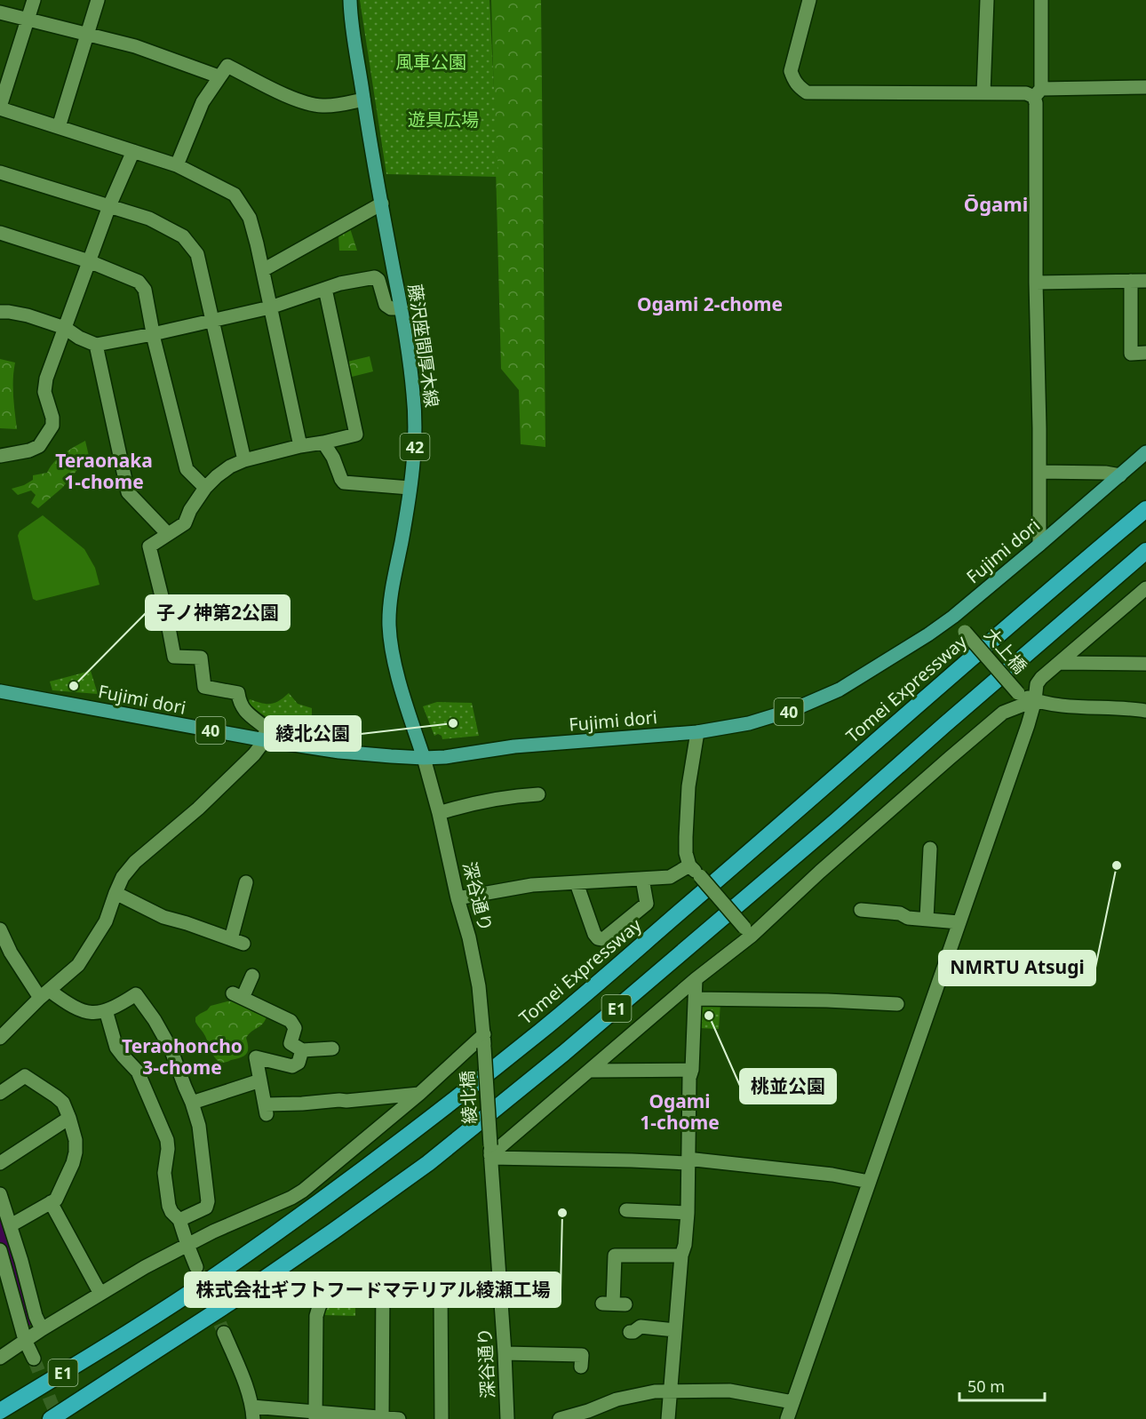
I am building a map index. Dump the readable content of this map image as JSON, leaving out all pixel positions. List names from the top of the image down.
{
  "streets": {
    "highway": ["Tomei Expressway", "E1"],
    "main road": [
      "藤沢座間厚木線",
      "42",
      "Fujimi dori",
      "40"
    ],
    "street": ["大上橋", "深谷通り", "綾北橋"]
  },
  "crossings": [
    ["藤沢座間厚木線", "Fujimi dori"],
    ["藤沢座間厚木線", "深谷通り"],
    ["Fujimi dori", "大上橋"],
    ["Fujimi dori", "深谷通り"],
    ["深谷通り", "綾北橋"]
  ],
  "districts": [
    "Ōgami",
    "Ogami 2-chome",
    "Teraonaka 1-chome",
    "Teraohoncho 3-chome",
    "Ogami 1-chome"
  ],
  "parks": ["風車公園", "遊具広場"],
  "places": [
    "子ノ神第2公園",
    "綾北公園",
    "NMRTU Atsugi",
    "桃並公園",
    "株式会社ギフトフードマテリアル綾瀬工場"
  ],
  "scale_bar": "50 m"
}
